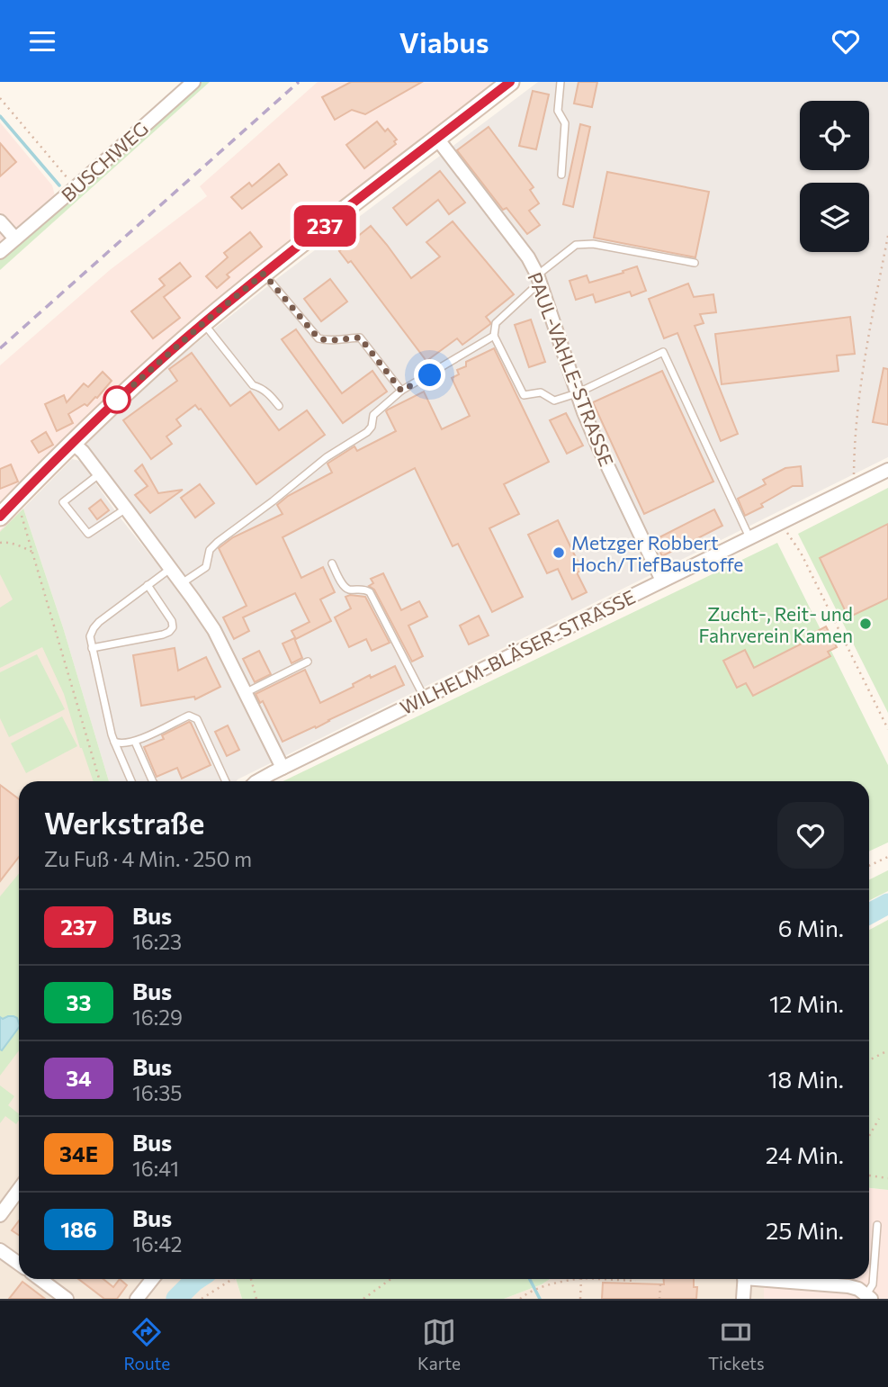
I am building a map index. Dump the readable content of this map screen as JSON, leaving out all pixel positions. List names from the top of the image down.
{
  "streets": {
    "street": ["BUSCHWEG", "PAUL-VAHLE-STRASSE", "WILHELM-BLÄSER-STRASSE"]
  },
  "crossings": [
    ["PAUL-VAHLE-STRASSE", "WILHELM-BLÄSER-STRASSE"]
  ],
  "places": ["Metzger Robbert Hoch/TiefBaustoffe", "Zucht-, Reit- und Fahrverein Kamen"],
  "lines": ["bus line 237"],
  "page": {
    "header": "Viabus",
    "on_map": "237",
    "heading": ["Werkstraße", "Zu Fuß · 4 Min. · 250 m"],
    "list": [
      {
        "mark": "237",
        "name": "Bus",
        "note": "16:23",
        "value": "6 Min."
      },
      {
        "mark": "33",
        "name": "Bus",
        "note": "16:29",
        "value": "12 Min."
      },
      {
        "mark": "34",
        "name": "Bus",
        "note": "16:35",
        "value": "18 Min."
      },
      {
        "mark": "34E",
        "name": "Bus",
        "note": "16:41",
        "value": "24 Min."
      },
      {
        "mark": "186",
        "name": "Bus",
        "note": "16:42",
        "value": "25 Min."
      }
    ],
    "tabs": ["Route", "Karte", "Tickets"]
  }
}
